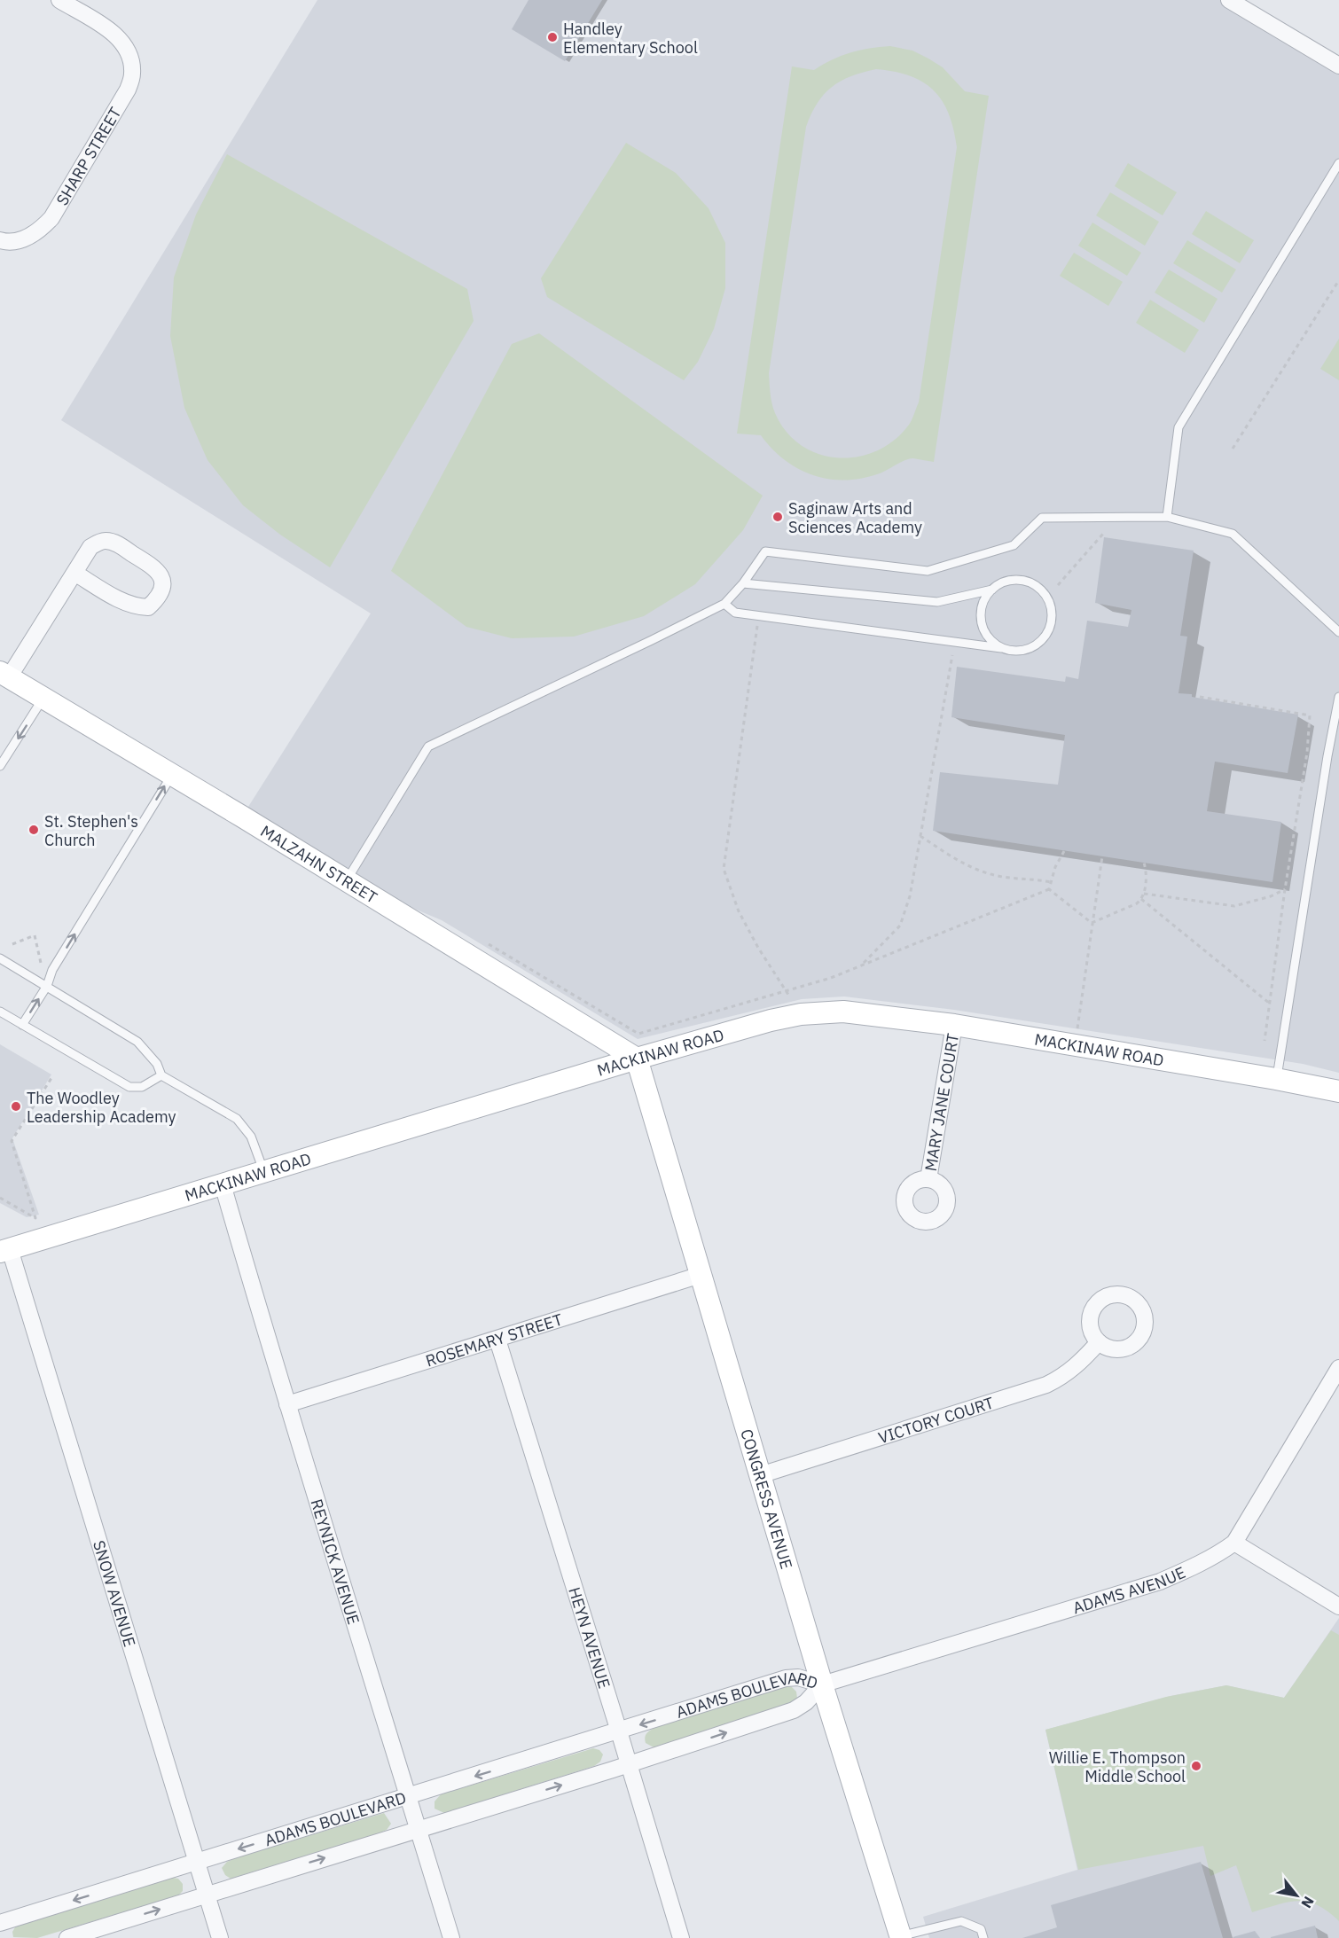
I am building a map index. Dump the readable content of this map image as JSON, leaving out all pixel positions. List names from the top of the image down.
{
  "streets": {
    "street": [
      "SHARP STREET",
      "MALZAHN STREET",
      "MACKINAW ROAD",
      "MARY JANE COURT",
      "ROSEMARY STREET",
      "VICTORY COURT",
      "CONGRESS AVENUE",
      "REYNICK AVENUE",
      "ADAMS AVENUE",
      "SNOW AVENUE",
      "HEYN AVENUE",
      "ADAMS BOULEVARD"
    ]
  },
  "crossings": [
    ["MALZAHN STREET", "MACKINAW ROAD"],
    ["MALZAHN STREET", "CONGRESS AVENUE"],
    ["MACKINAW ROAD", "MARY JANE COURT"],
    ["MACKINAW ROAD", "CONGRESS AVENUE"],
    ["MACKINAW ROAD", "REYNICK AVENUE"],
    ["MACKINAW ROAD", "SNOW AVENUE"],
    ["ROSEMARY STREET", "CONGRESS AVENUE"],
    ["ROSEMARY STREET", "REYNICK AVENUE"],
    ["ROSEMARY STREET", "HEYN AVENUE"],
    ["VICTORY COURT", "CONGRESS AVENUE"],
    ["CONGRESS AVENUE", "ADAMS AVENUE"],
    ["CONGRESS AVENUE", "ADAMS BOULEVARD"],
    ["REYNICK AVENUE", "ADAMS BOULEVARD"],
    ["ADAMS AVENUE", "ADAMS BOULEVARD"],
    ["SNOW AVENUE", "ADAMS BOULEVARD"],
    ["HEYN AVENUE", "ADAMS BOULEVARD"]
  ],
  "places": [
    "Handley Elementary School",
    "Saginaw Arts and Sciences Academy",
    "St. Stephen's Church",
    "The Woodley Leadership Academy",
    "Willie E. Thompson Middle School"
  ],
  "north": "bottom right"
}
